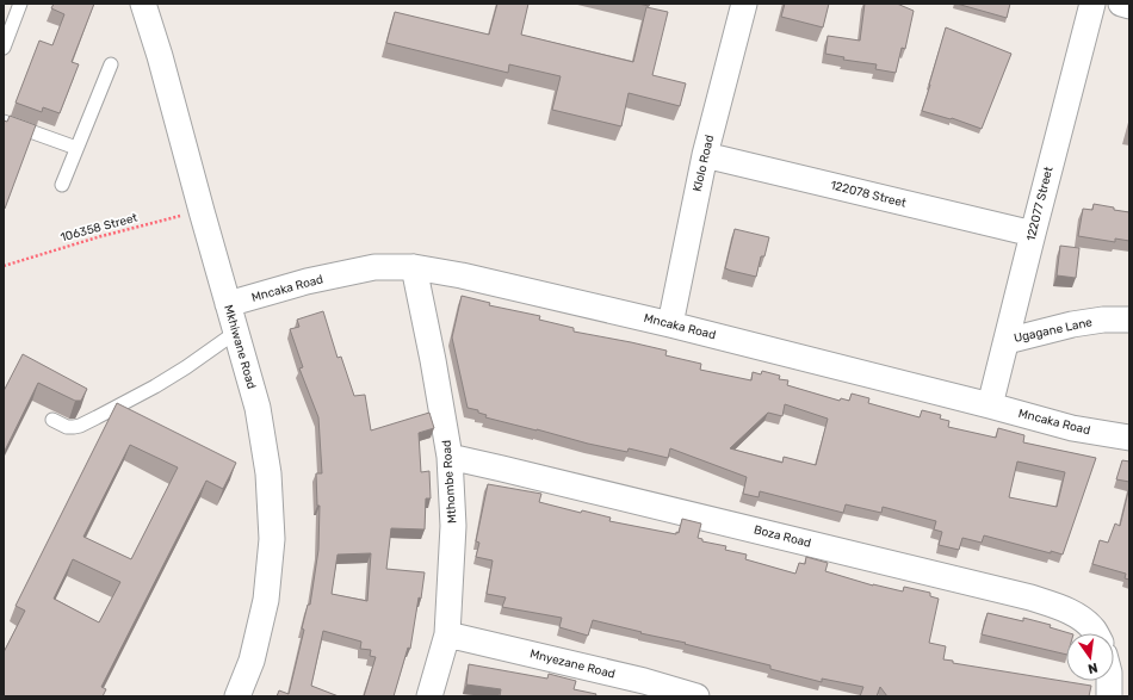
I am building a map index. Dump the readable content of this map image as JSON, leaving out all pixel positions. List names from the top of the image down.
{
  "streets": {
    "street": [
      "Klolo Road",
      "122078 Street",
      "122077 Street",
      "Mncaka Road",
      "Ugagane Lane",
      "Mkhiwane Road",
      "Mthombe Road",
      "Boza Road",
      "Mnyezane Road"
    ],
    "path": ["106358 Street"]
  },
  "crossings": [
    ["Klolo Road", "122078 Street"],
    ["Klolo Road", "Mncaka Road"],
    ["122078 Street", "122077 Street"],
    ["122077 Street", "Mncaka Road"],
    ["122077 Street", "Ugagane Lane"],
    ["106358 Street", "Mkhiwane Road"],
    ["Mncaka Road", "Mkhiwane Road"],
    ["Mncaka Road", "Mthombe Road"],
    ["Mthombe Road", "Boza Road"],
    ["Mthombe Road", "Mnyezane Road"]
  ],
  "north": "bottom"
}
